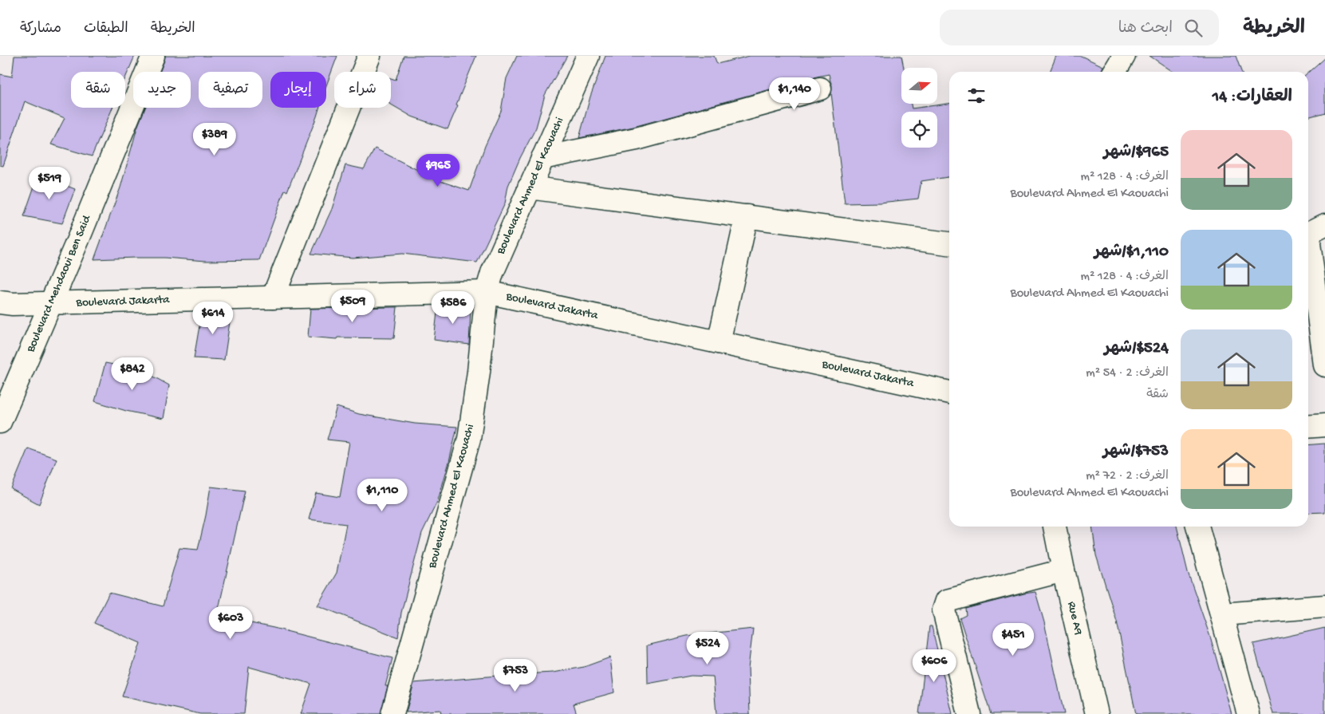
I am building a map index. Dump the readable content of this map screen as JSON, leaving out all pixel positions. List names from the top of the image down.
{
  "streets": {
    "street": [
      "Boulevard Ahmed El Kaouachi",
      "Boulevard Mehdaoui Ben Said",
      "Boulevard Jakarta",
      "Rue A9"
    ]
  },
  "crossings": [
    ["Boulevard Ahmed El Kaouachi", "Boulevard Jakarta"],
    ["Boulevard Mehdaoui Ben Said", "Boulevard Jakarta"]
  ],
  "north": "right",
  "page": {
    "header": "الخريطة",
    "search": "ابحث هنا",
    "nav": ["الخريطة", "الطبقات", "مشاركة"],
    "chip": [
      "شراء",
      "إيجار",
      "تصفية",
      "جديد",
      "شقة"
    ],
    "heading": "العقارات: 14",
    "price": [
      "$1,140",
      "$389",
      "$965",
      "$519",
      "$509",
      "$586",
      "$614",
      "$842",
      "$1,110",
      "$603",
      "$451",
      "$524",
      "$606",
      "$753"
    ],
    "list": [
      {
        "name": "$965/شهر",
        "note": "الغرف: 4 · 128 m² · Boulevard Ahmed El Kaouachi"
      },
      {
        "name": "$1,110/شهر",
        "note": "الغرف: 4 · 128 m² · Boulevard Ahmed El Kaouachi"
      },
      {
        "name": "$524/شهر",
        "note": "الغرف: 2 · 54 m² · شقة"
      },
      {
        "name": "$753/شهر",
        "note": "الغرف: 2 · 72 m² · Boulevard Ahmed El Kaouachi"
      }
    ]
  }
}
